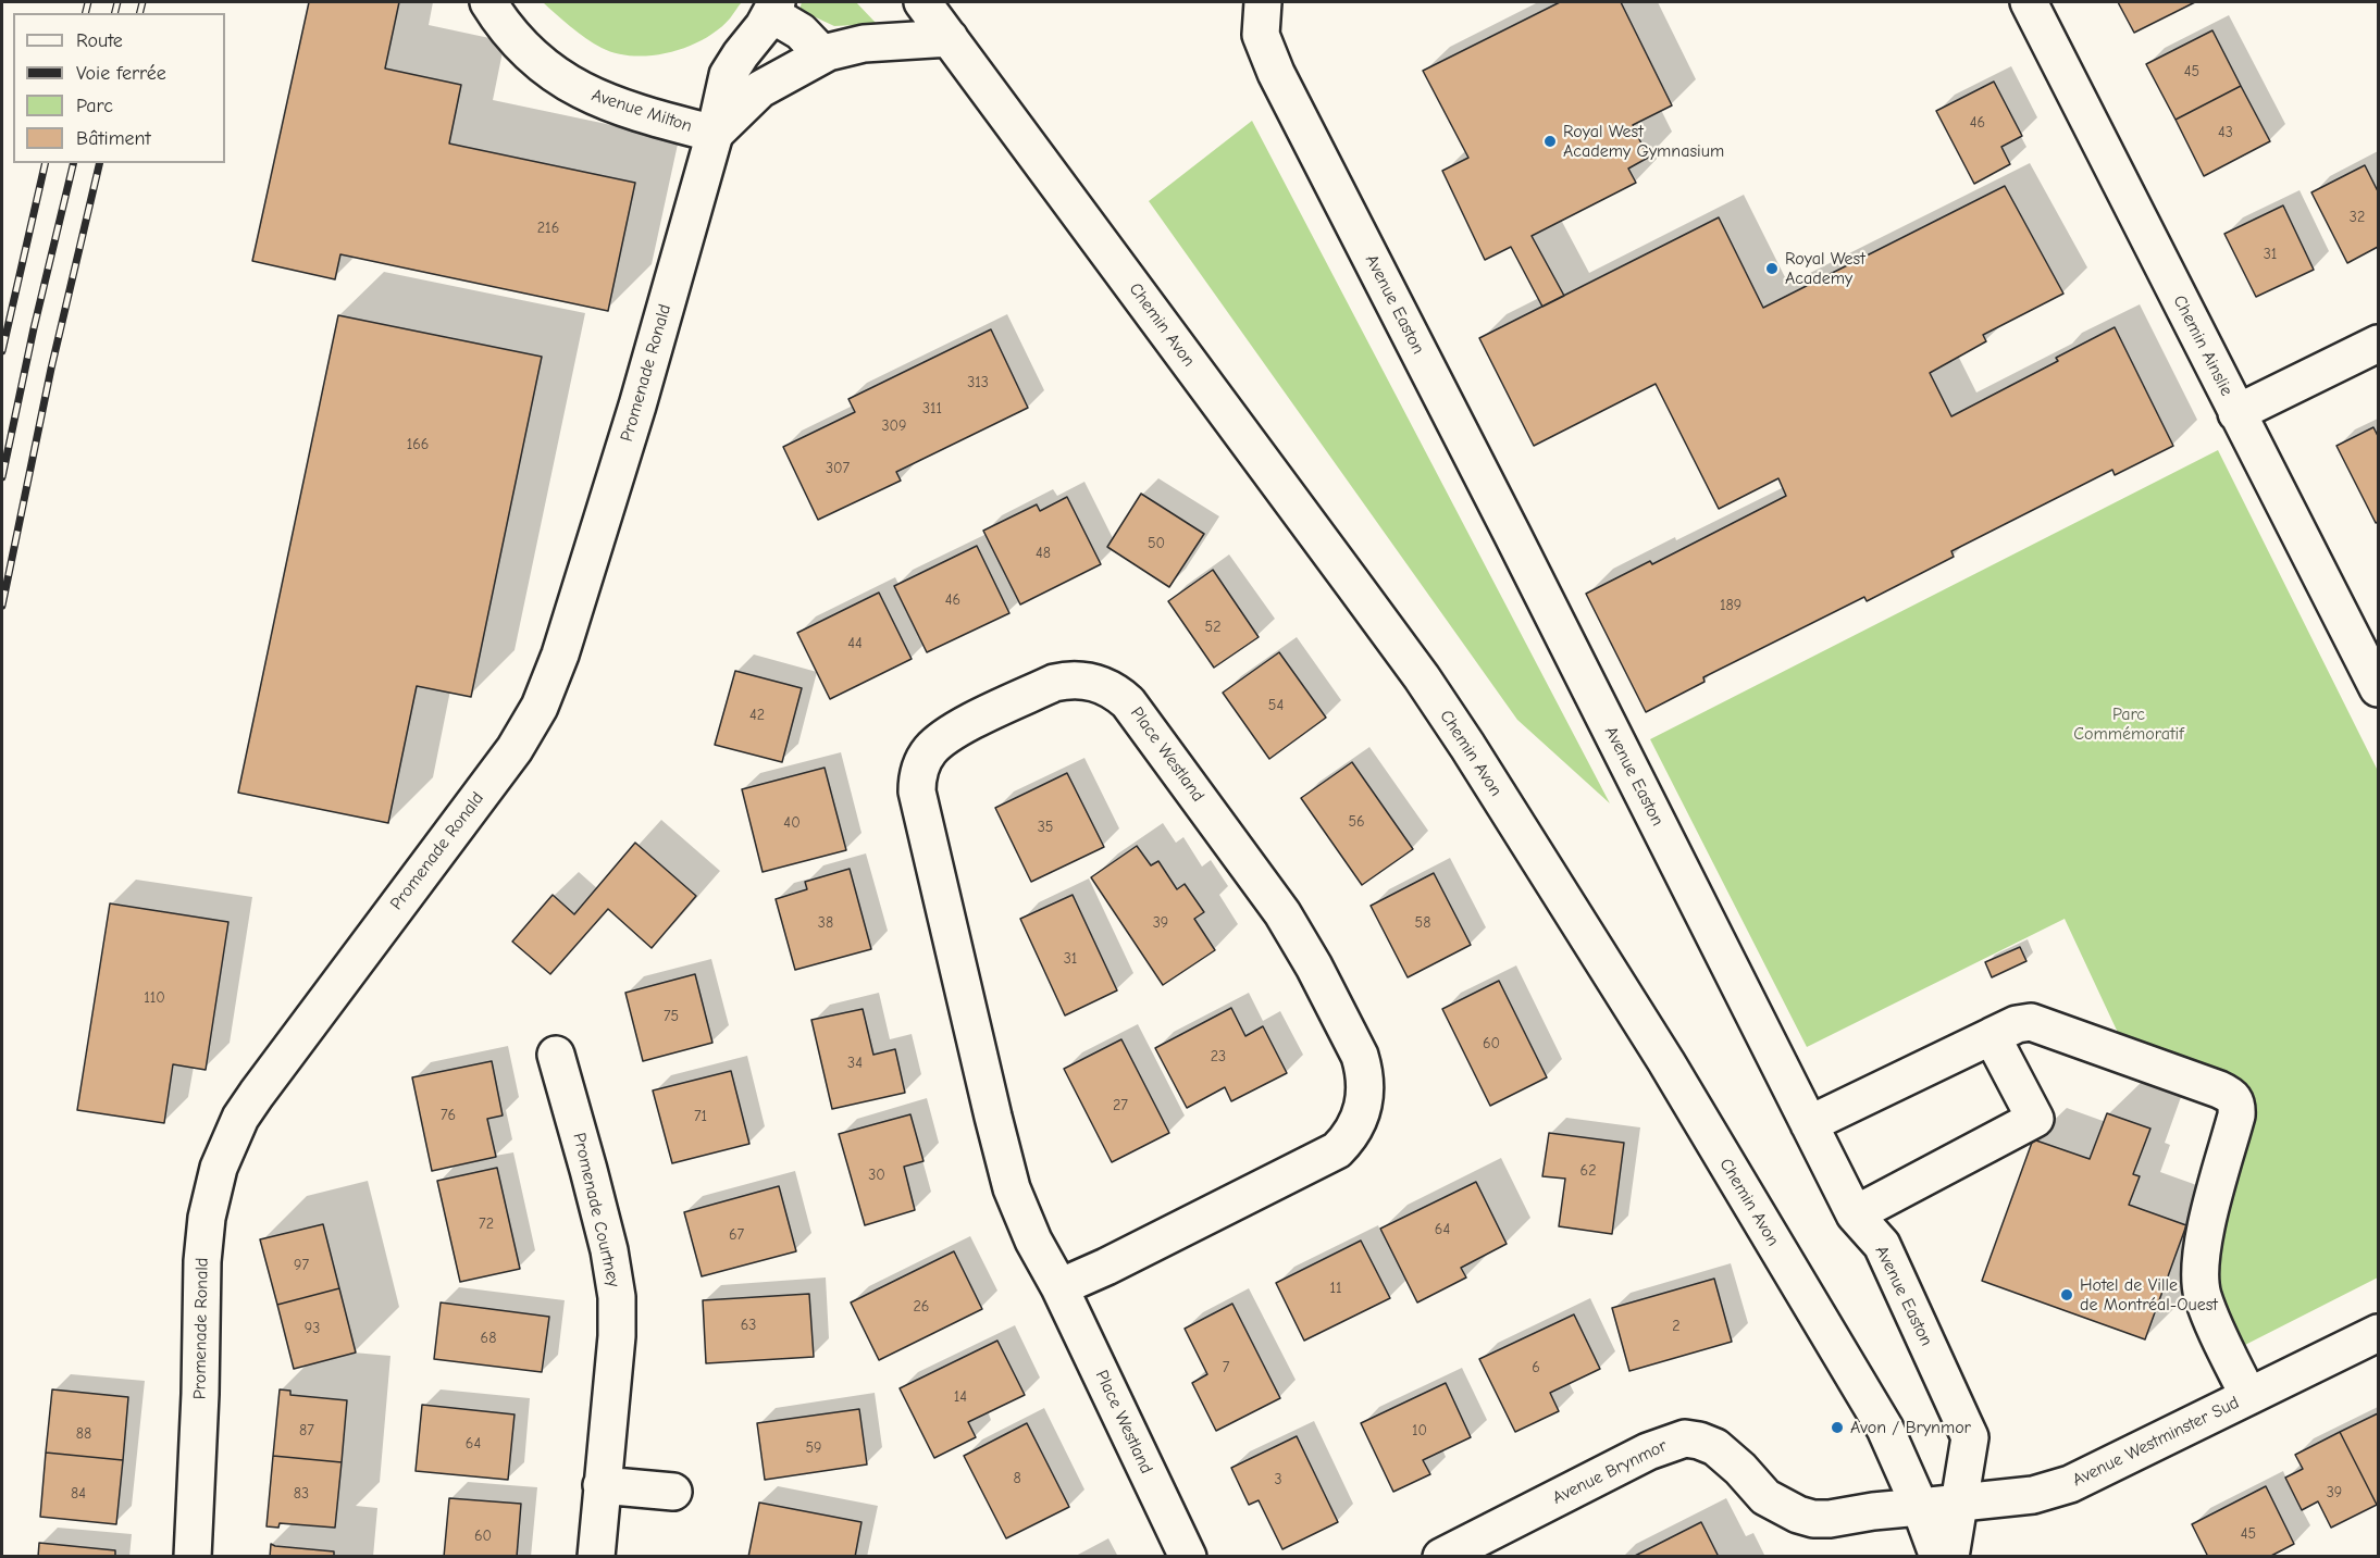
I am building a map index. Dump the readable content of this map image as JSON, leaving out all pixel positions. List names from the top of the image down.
{
  "streets": {
    "street": [
      "Avenue Milton",
      "Avenue Easton",
      "Chemin Avon",
      "Chemin Ainslie",
      "Promenade Ronald",
      "Place Westland",
      "Promenade Courtney",
      "Avenue Westminster Sud",
      "Avenue Brynmor"
    ]
  },
  "crossings": [
    ["Avenue Milton", "Promenade Ronald"],
    ["Avenue Easton", "Avenue Westminster Sud"],
    ["Chemin Avon", "Avenue Westminster Sud"],
    ["Chemin Avon", "Avenue Brynmor"],
    ["Avenue Westminster Sud", "Avenue Brynmor"]
  ],
  "parks": ["Parc Commémoratif"],
  "places": [
    "Royal West Academy Gymnasium",
    "Royal West Academy",
    "Hotel de Ville de Montréal-Ouest",
    "Avon / Brynmor"
  ],
  "house_numbers": [
    "45",
    "46",
    "43",
    "32",
    "216",
    "31",
    "313",
    "311",
    "309",
    "166",
    "307",
    "50",
    "48",
    "46",
    "189",
    "52",
    "44",
    "54",
    "42",
    "56",
    "40",
    "35",
    "38",
    "39",
    "58",
    "31",
    "110",
    "75",
    "60",
    "23",
    "34",
    "27",
    "76",
    "71",
    "62",
    "30",
    "72",
    "64",
    "67",
    "97",
    "11",
    "26",
    "63",
    "2",
    "93",
    "68",
    "7",
    "6",
    "14",
    "87",
    "10",
    "88",
    "64",
    "59",
    "8",
    "3",
    "39",
    "84",
    "83",
    "45",
    "60"
  ],
  "legend": [
    "Route",
    "Voie ferrée",
    "Parc",
    "Bâtiment"
  ]
}
